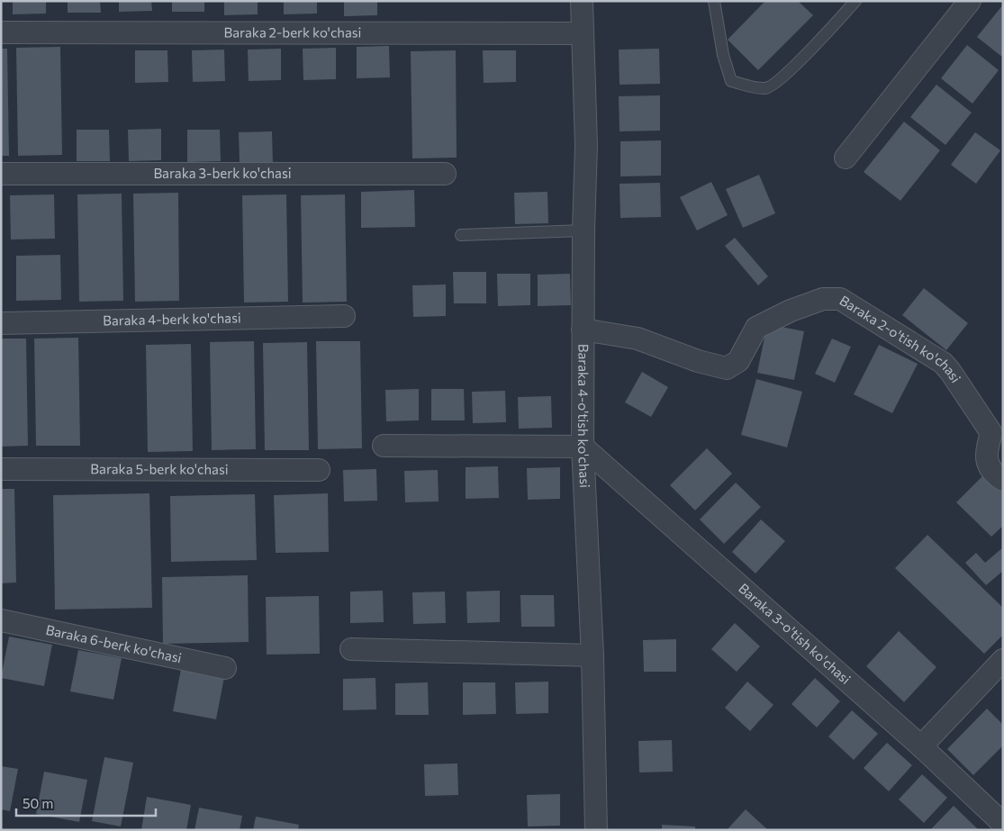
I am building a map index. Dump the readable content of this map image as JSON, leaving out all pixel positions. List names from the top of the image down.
{
  "streets": {
    "street": [
      "Baraka 2-berk ko'chasi",
      "Baraka 3-berk ko'chasi",
      "Baraka 4-berk ko'chasi",
      "Baraka 2-o'tish ko'chasi",
      "Baraka 4-o'tish ko'chasi",
      "Baraka 5-berk ko'chasi",
      "Baraka 3-o'tish ko'chasi",
      "Baraka 6-berk ko'chasi"
    ]
  },
  "crossings": [
    ["Baraka 2-berk ko'chasi", "Baraka 4-o'tish ko'chasi"],
    ["Baraka 2-o'tish ko'chasi", "Baraka 4-o'tish ko'chasi"],
    ["Baraka 4-o'tish ko'chasi", "Baraka 3-o'tish ko'chasi"]
  ],
  "scale_bar": "50 m"
}
